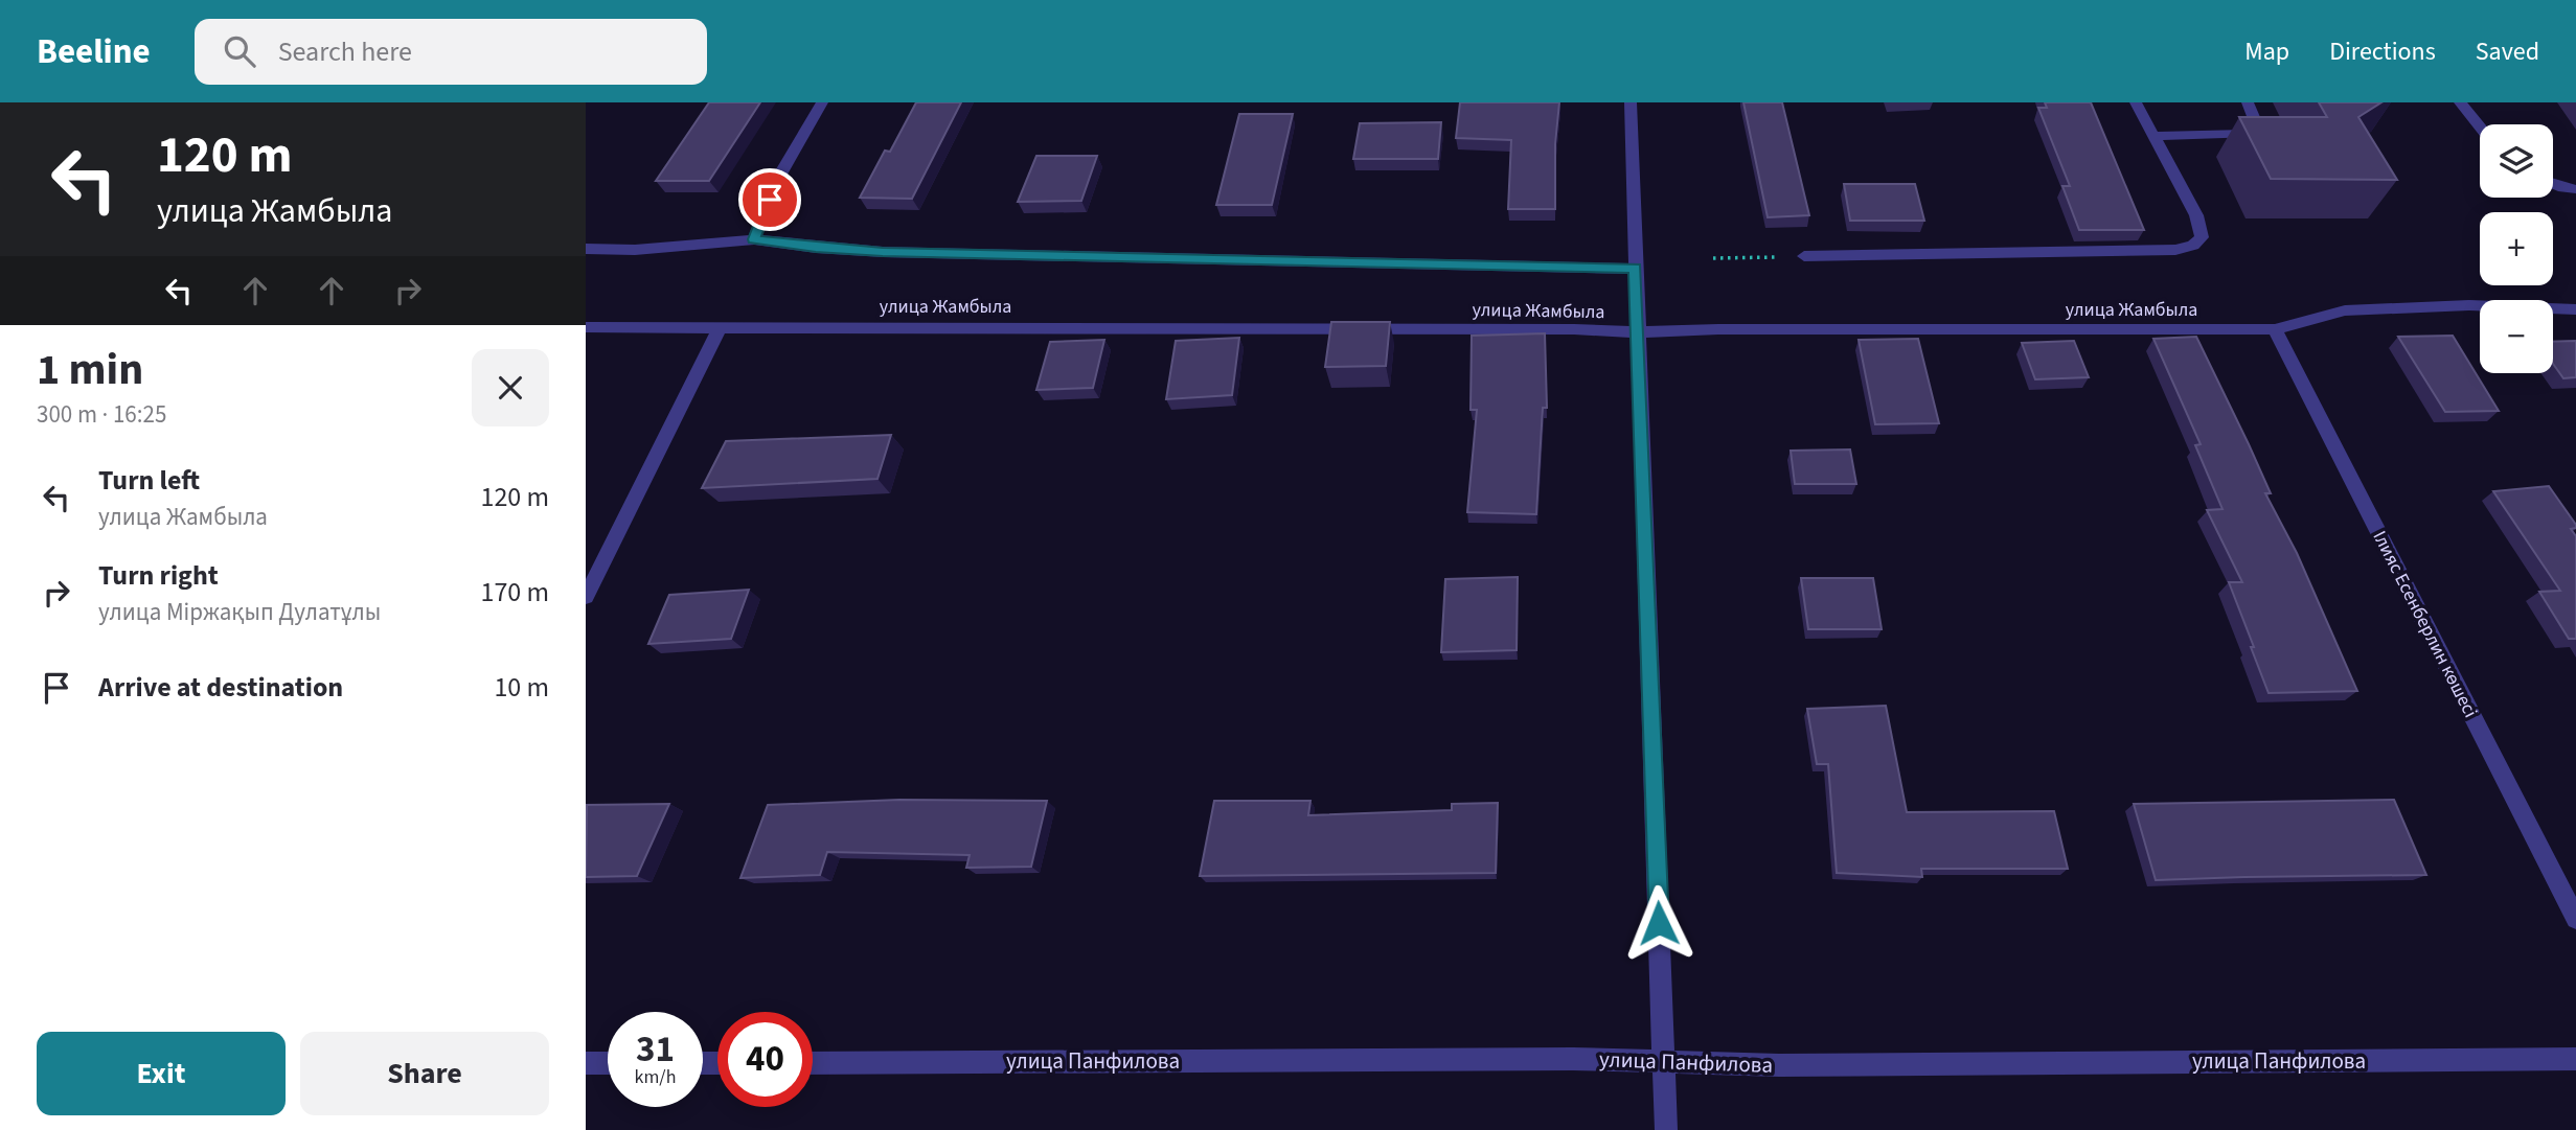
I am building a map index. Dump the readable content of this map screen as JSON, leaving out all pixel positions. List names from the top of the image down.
{
  "streets": {
    "street": ["улица Жамбыла", "Ілияс Есенберлин көшесі", "улица Панфилова"]
  },
  "crossings": [
    ["улица Жамбыла", "Ілияс Есенберлин көшесі"]
  ],
  "page": {
    "header": "Beeline",
    "search": "Search here",
    "nav": ["Map", "Directions", "Saved"],
    "turn": ["120 m", "улица Жамбыла"],
    "map_buttons": ["+", "−"],
    "heading": ["1 min", "300 m · 16:25"],
    "list": [
      {
        "name": "Turn left",
        "note": "улица Жамбыла",
        "value": "120 m"
      },
      {
        "name": "Turn right",
        "note": "улица Міржақып Дулатұлы",
        "value": "170 m"
      },
      {
        "name": "Arrive at destination",
        "value": "10 m"
      }
    ],
    "speed": "31 km/h",
    "limit": "40",
    "buttons": ["Exit", "Share"]
  }
}
